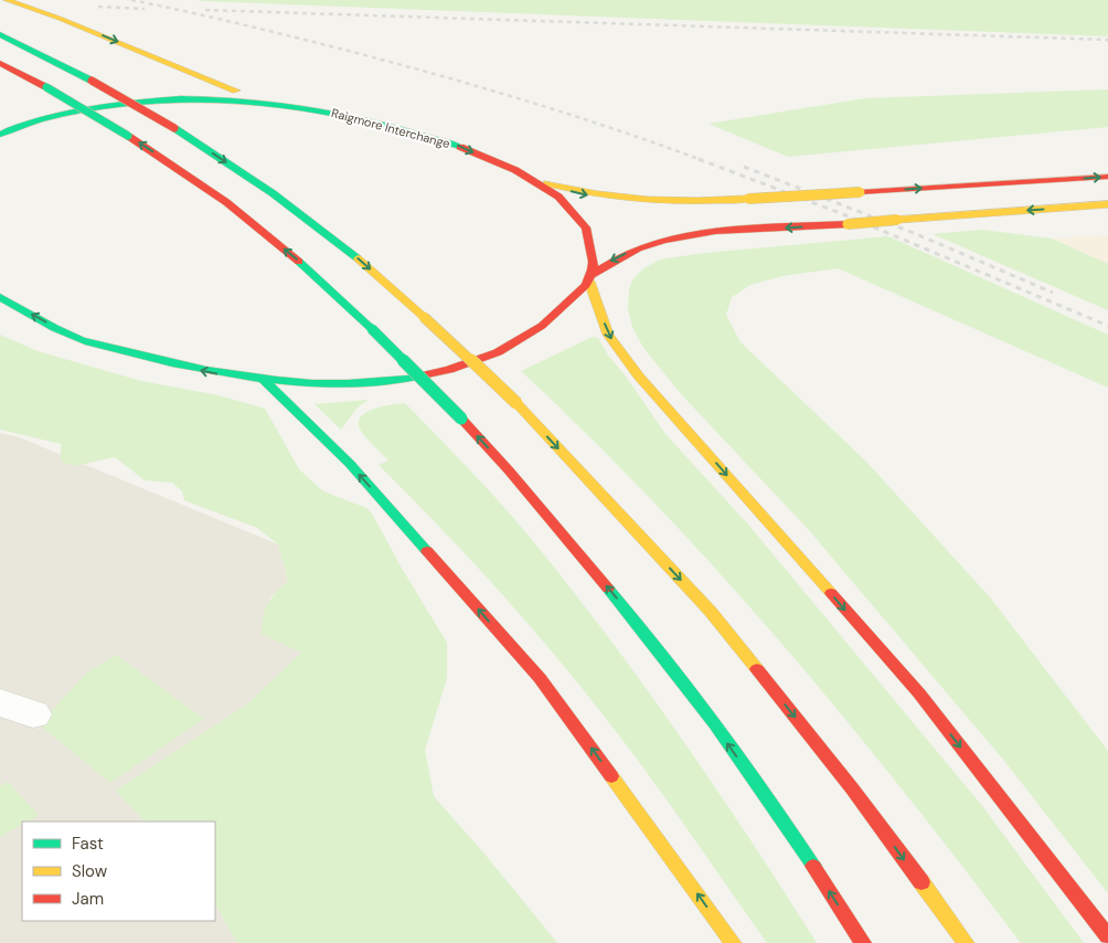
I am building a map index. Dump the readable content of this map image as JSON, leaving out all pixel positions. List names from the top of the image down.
{
  "streets": {
    "highway": ["Raigmore Interchange"]
  },
  "one_way": ["Raigmore Interchange"],
  "legend": ["Fast", "Slow", "Jam"]
}
